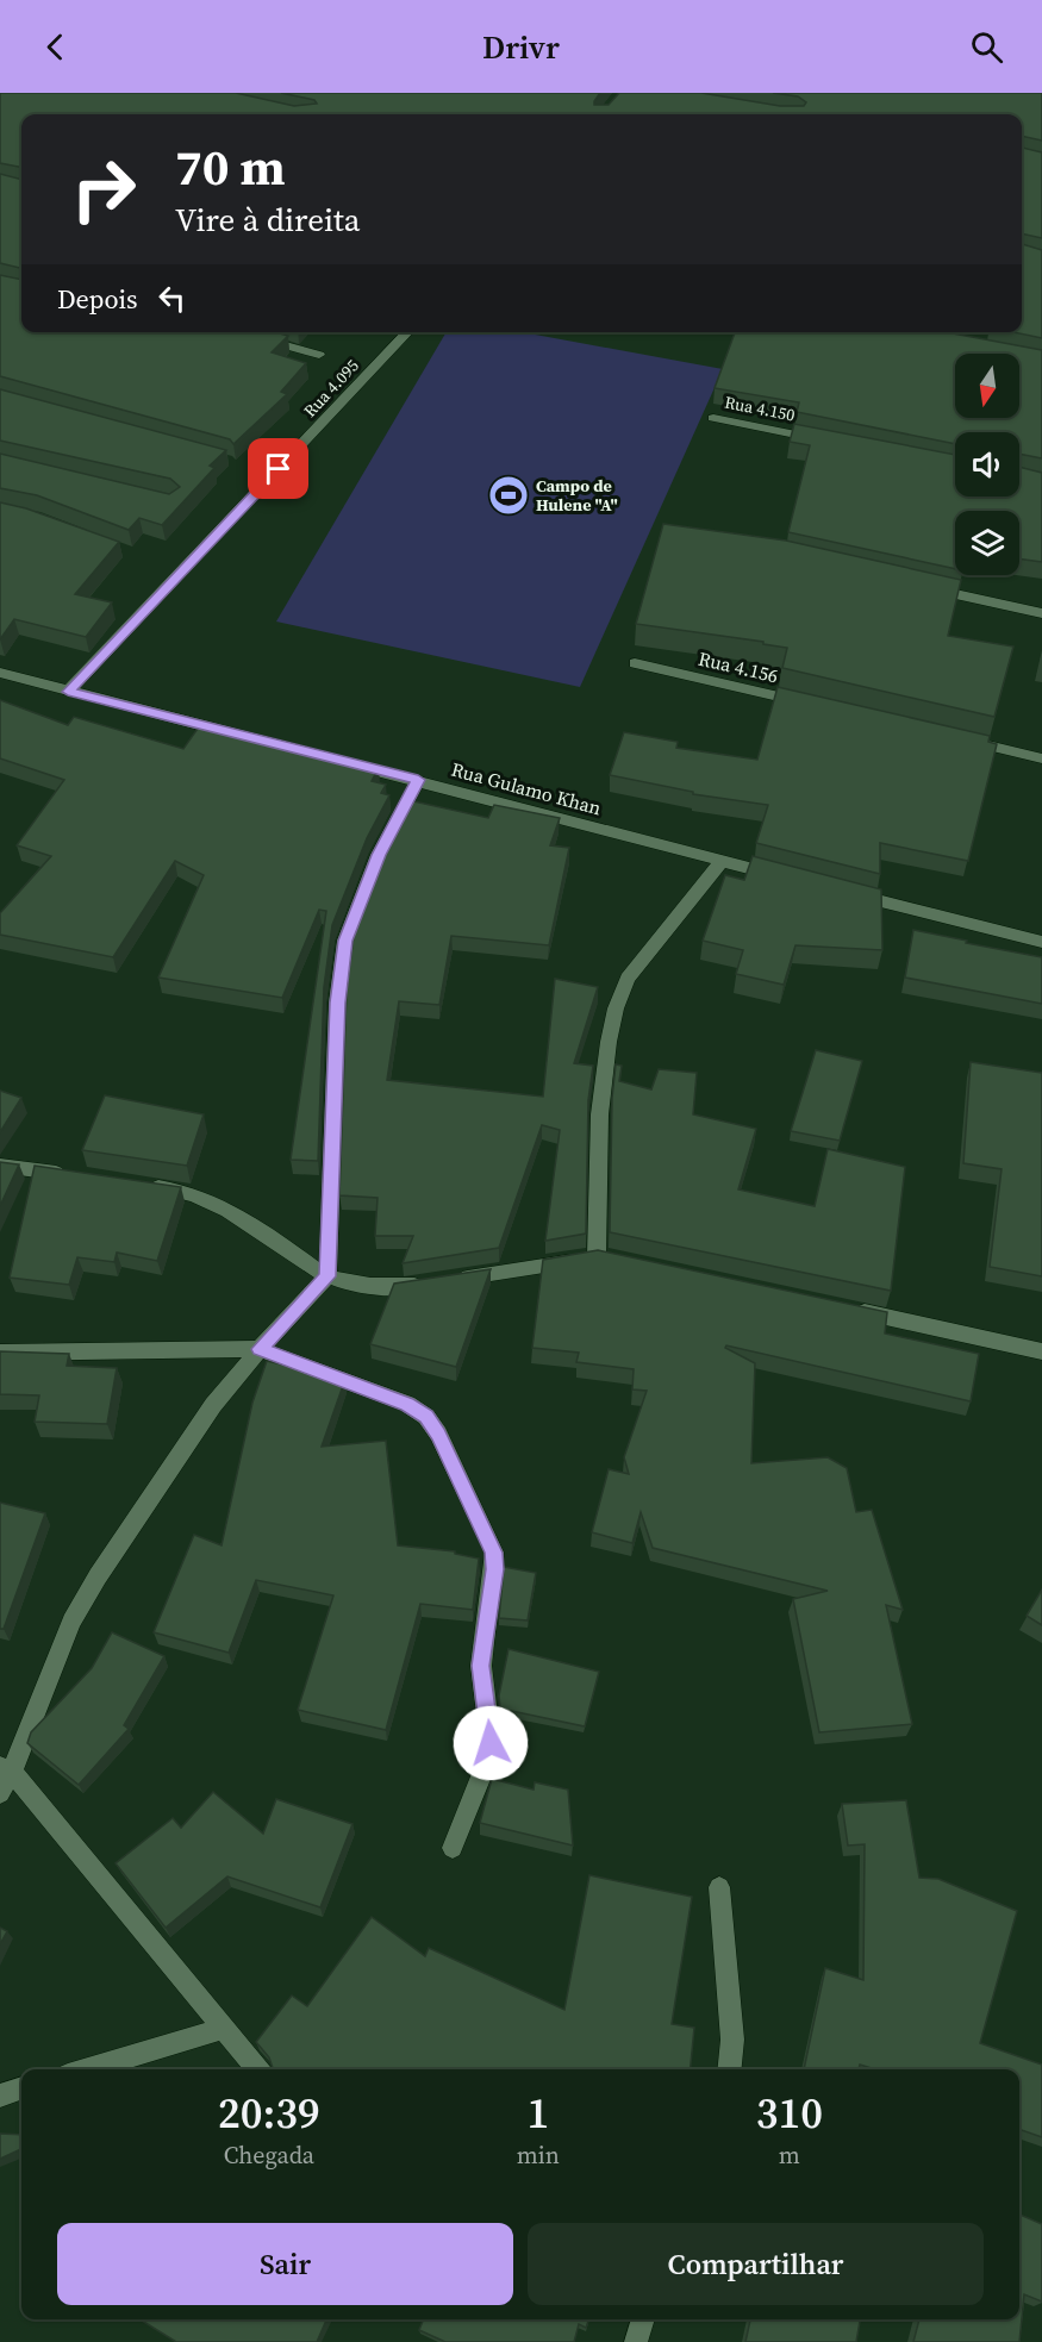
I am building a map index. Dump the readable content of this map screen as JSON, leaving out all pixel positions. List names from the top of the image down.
{
  "streets": {
    "street": [
      "Rua 4.095",
      "Rua 4.150",
      "Rua 4.156",
      "Rua Gulamo Khan"
    ]
  },
  "crossings": [
    ["Rua 4.095", "Rua Gulamo Khan"]
  ],
  "places": {
    "sports": ["Campo de Hulene \"A\""]
  },
  "north": "bottom",
  "page": {
    "header": "Drivr",
    "turn": ["70 m", "Vire à direita"],
    "then": "Depois",
    "eta": [
      "20:39",
      "Chegada",
      "1",
      "min",
      "310",
      "m"
    ],
    "buttons": ["Sair", "Compartilhar"]
  }
}
